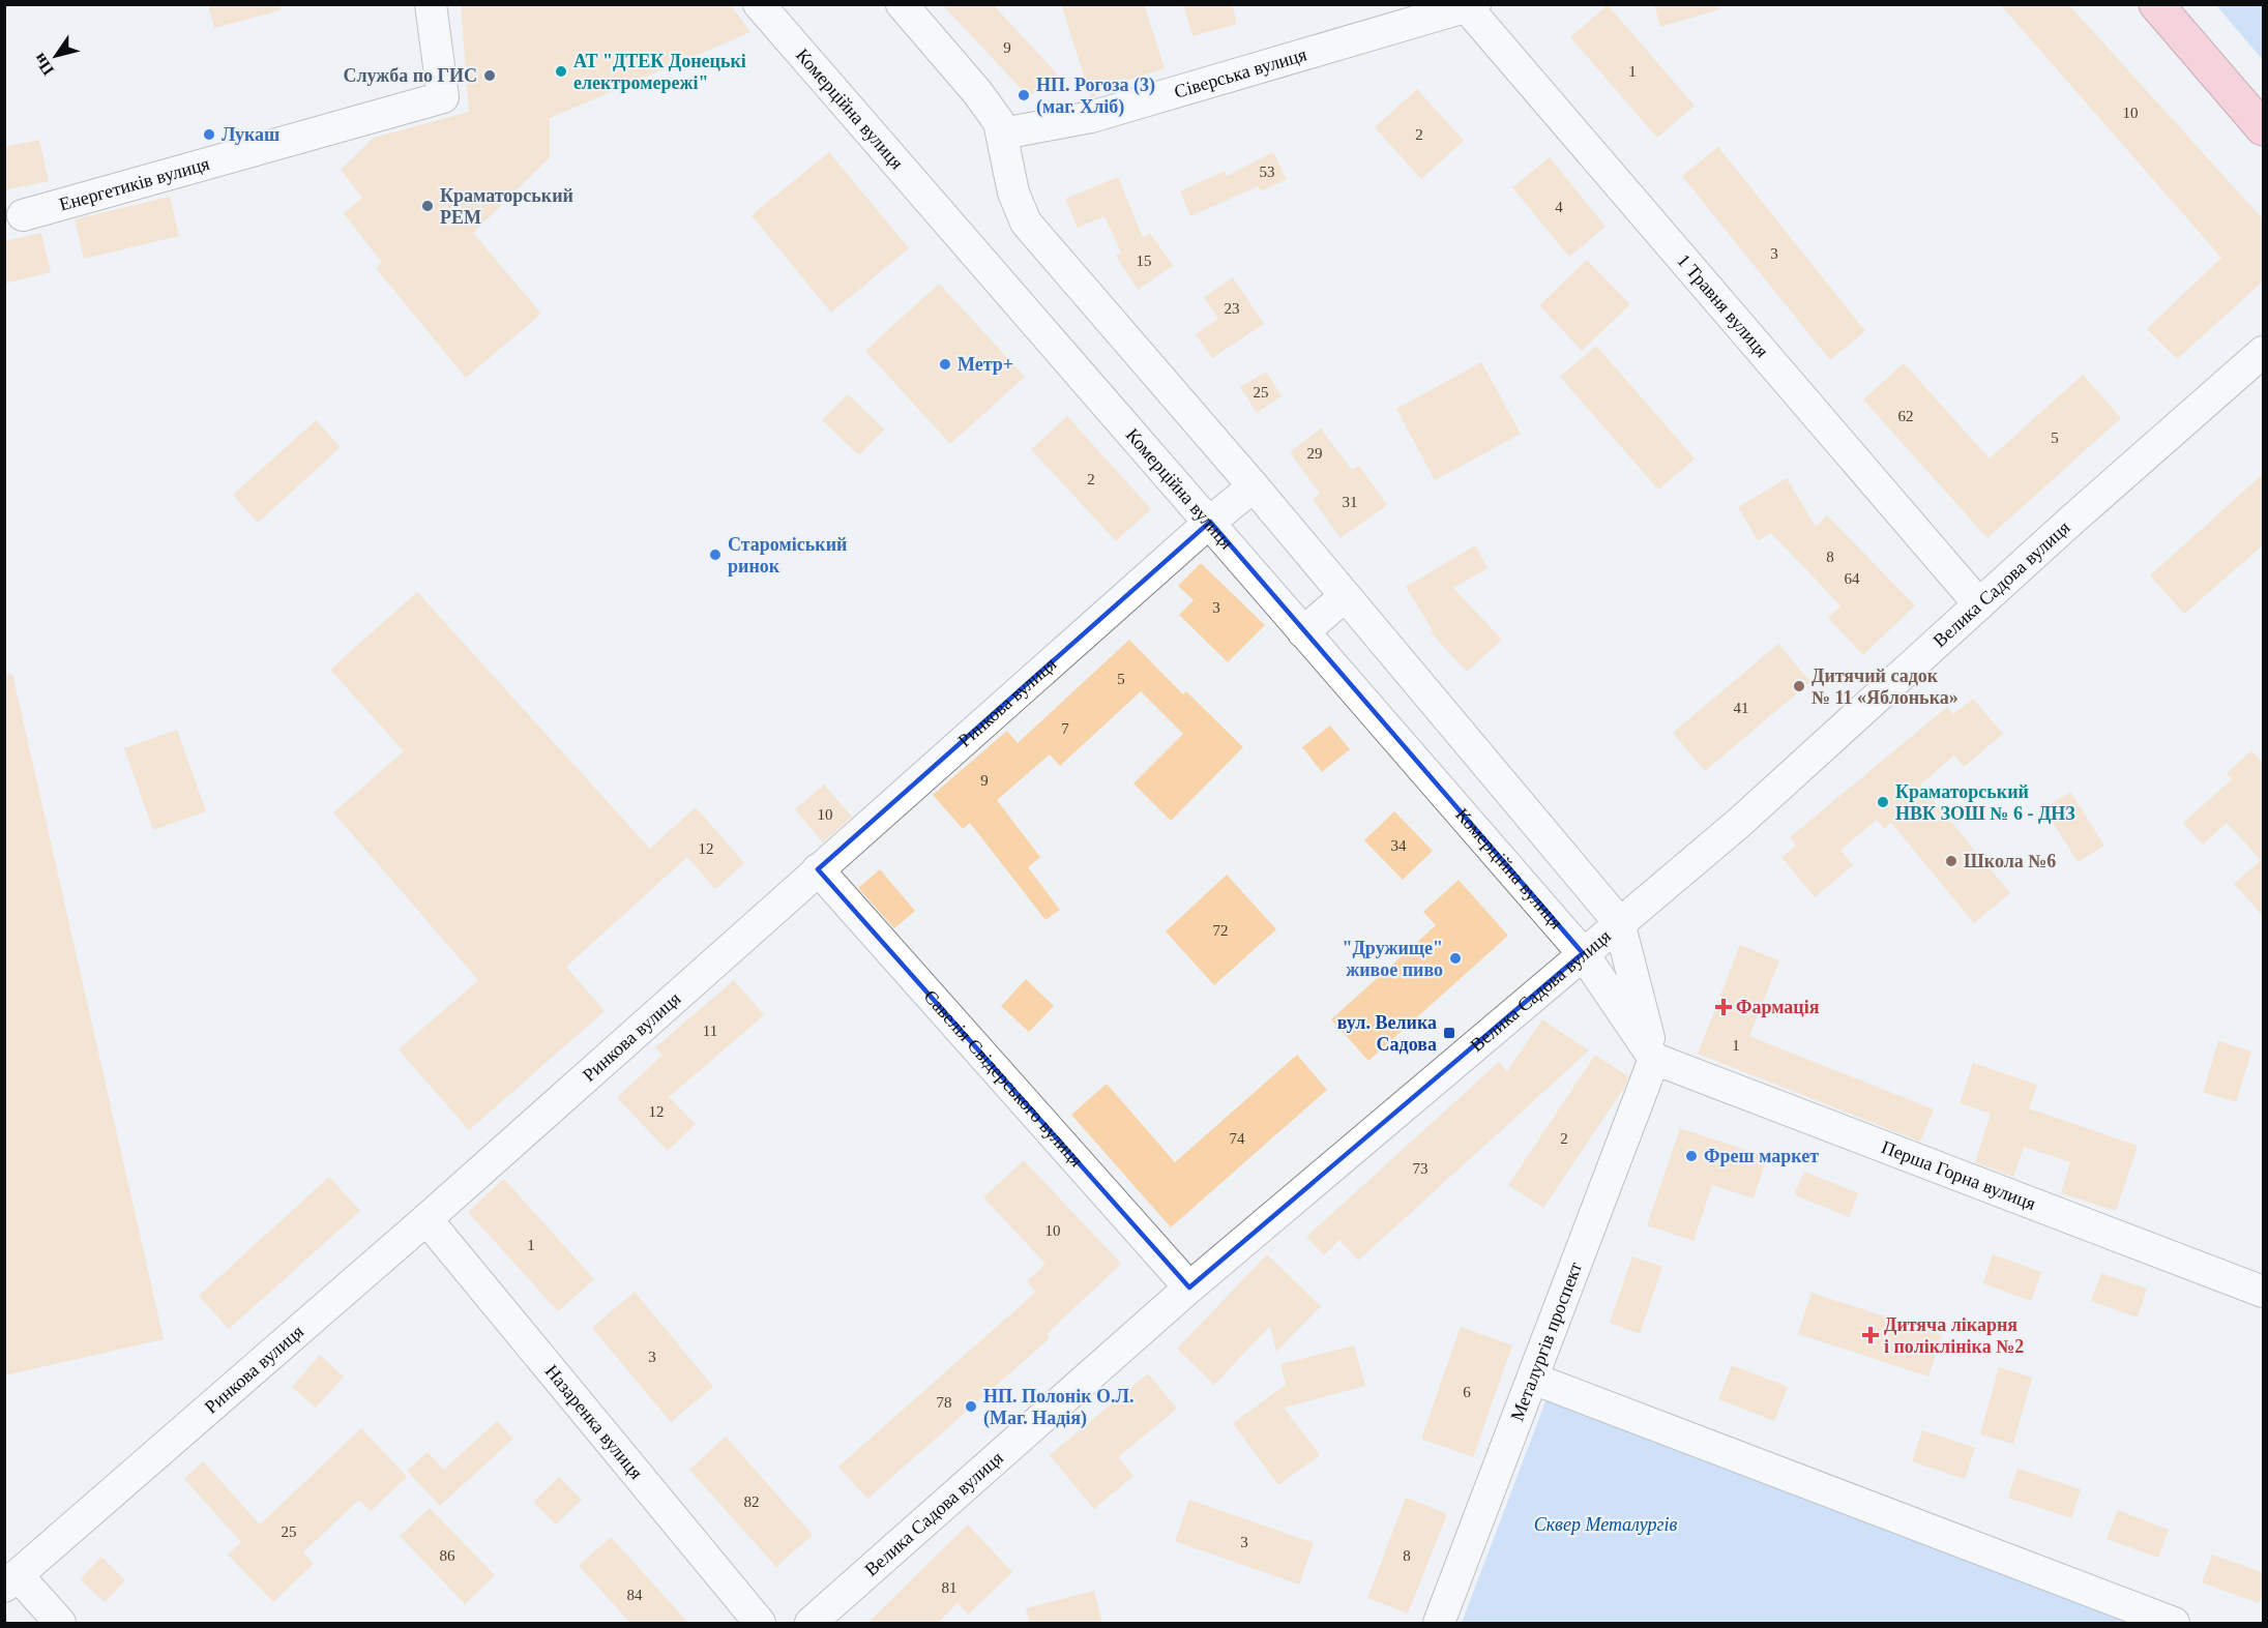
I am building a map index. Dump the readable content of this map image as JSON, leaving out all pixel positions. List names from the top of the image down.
{
  "streets": {
    "street": [
      "Сіверська вулиця",
      "Комерційна вулиця",
      "Енергетиків вулиця",
      "1 Травня вулиця",
      "Велика Садова вулиця",
      "Ринкова вулиця",
      "Савелія Свідерського вулиця",
      "Перша Горна вулиця",
      "Металургів проспект",
      "Назаренка вулиця"
    ]
  },
  "crossings": [
    ["Сіверська вулиця", "1 Травня вулиця"],
    ["Комерційна вулиця", "Велика Садова вулиця"],
    ["Комерційна вулиця", "Ринкова вулиця"],
    ["Комерційна вулиця", "Перша Горна вулиця"],
    ["Комерційна вулиця", "Металургів проспект"],
    ["1 Травня вулиця", "Велика Садова вулиця"],
    ["Велика Садова вулиця", "Савелія Свідерського вулиця"],
    ["Ринкова вулиця", "Савелія Свідерського вулиця"],
    ["Ринкова вулиця", "Назаренка вулиця"],
    ["Перша Горна вулиця", "Металургів проспект"]
  ],
  "parks": ["Сквер Металургів"],
  "places": {
    "other": [
      "АТ \"ДТЕК Донецькі електромережі\"",
      "Служба по ГИС",
      "НП. Рогоза (3) (маг. Хліб)",
      "Лукаш",
      "Краматорський РЕМ",
      "Метр+",
      "Староміський ринок",
      "Дитячий садок № 11 «Яблонька»",
      "Краматорський НВК ЗОШ № 6 - ДНЗ",
      "Школа №6",
      "\"Дружище\" живое пиво",
      "Фреш маркет",
      "НП. Полонік О.Л. (Маг. Надія)"
    ],
    "health": ["Фармація", "Дитяча лікарня і поліклініка №2"],
    "transit": ["вул. Велика Садова"]
  },
  "house_numbers": [
    "9",
    "1",
    "10",
    "2",
    "53",
    "4",
    "3",
    "15",
    "23",
    "25",
    "62",
    "5",
    "29",
    "2",
    "31",
    "8",
    "64",
    "3",
    "5",
    "41",
    "7",
    "9",
    "10",
    "34",
    "12",
    "72",
    "11",
    "1",
    "12",
    "74",
    "2",
    "73",
    "10",
    "1",
    "3",
    "6",
    "78",
    "82",
    "25",
    "3",
    "86",
    "8",
    "81",
    "84"
  ],
  "north": "bottom left"
}
